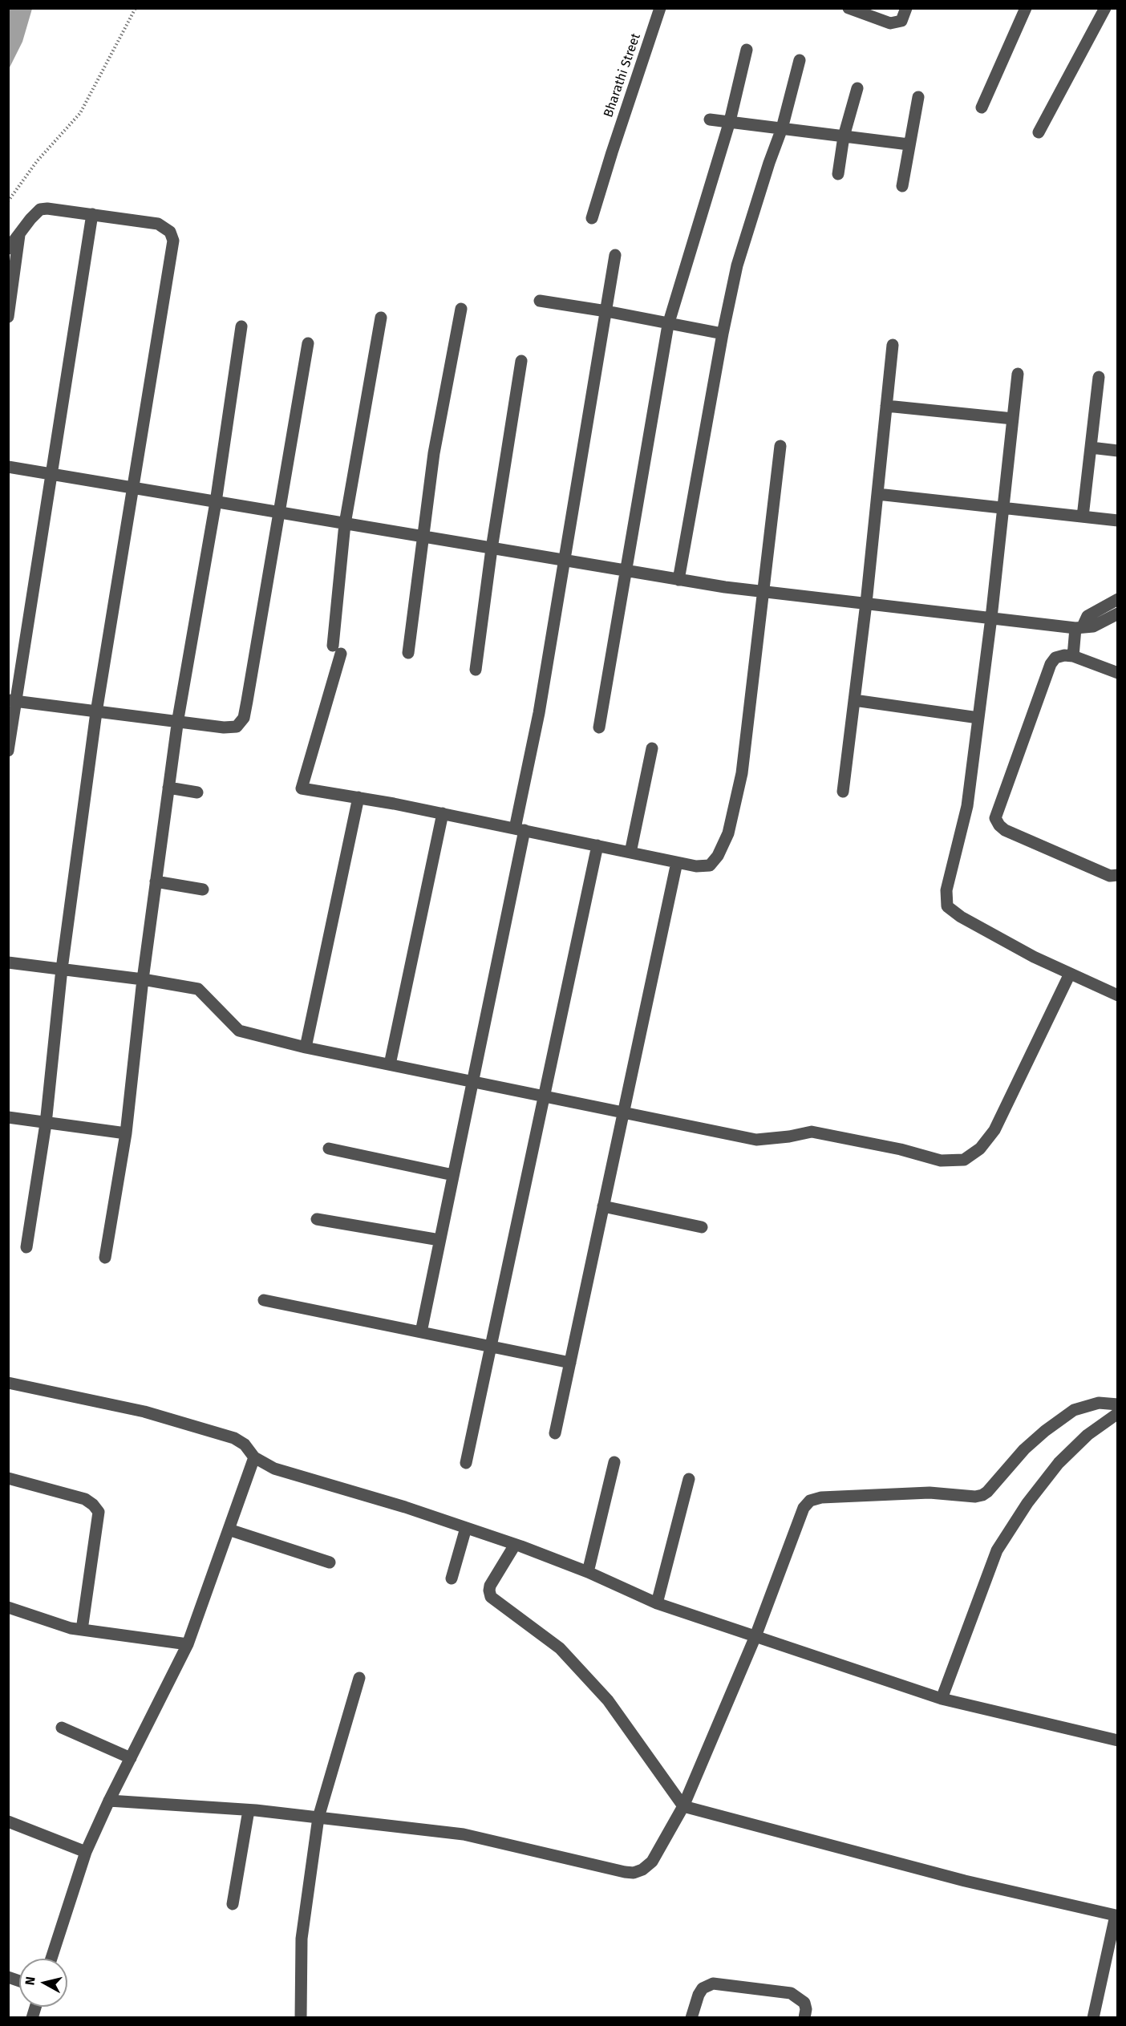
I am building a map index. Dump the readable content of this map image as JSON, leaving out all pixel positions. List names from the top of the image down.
{
  "streets": {
    "street": ["Bharathi Street"]
  },
  "north": "left"
}
